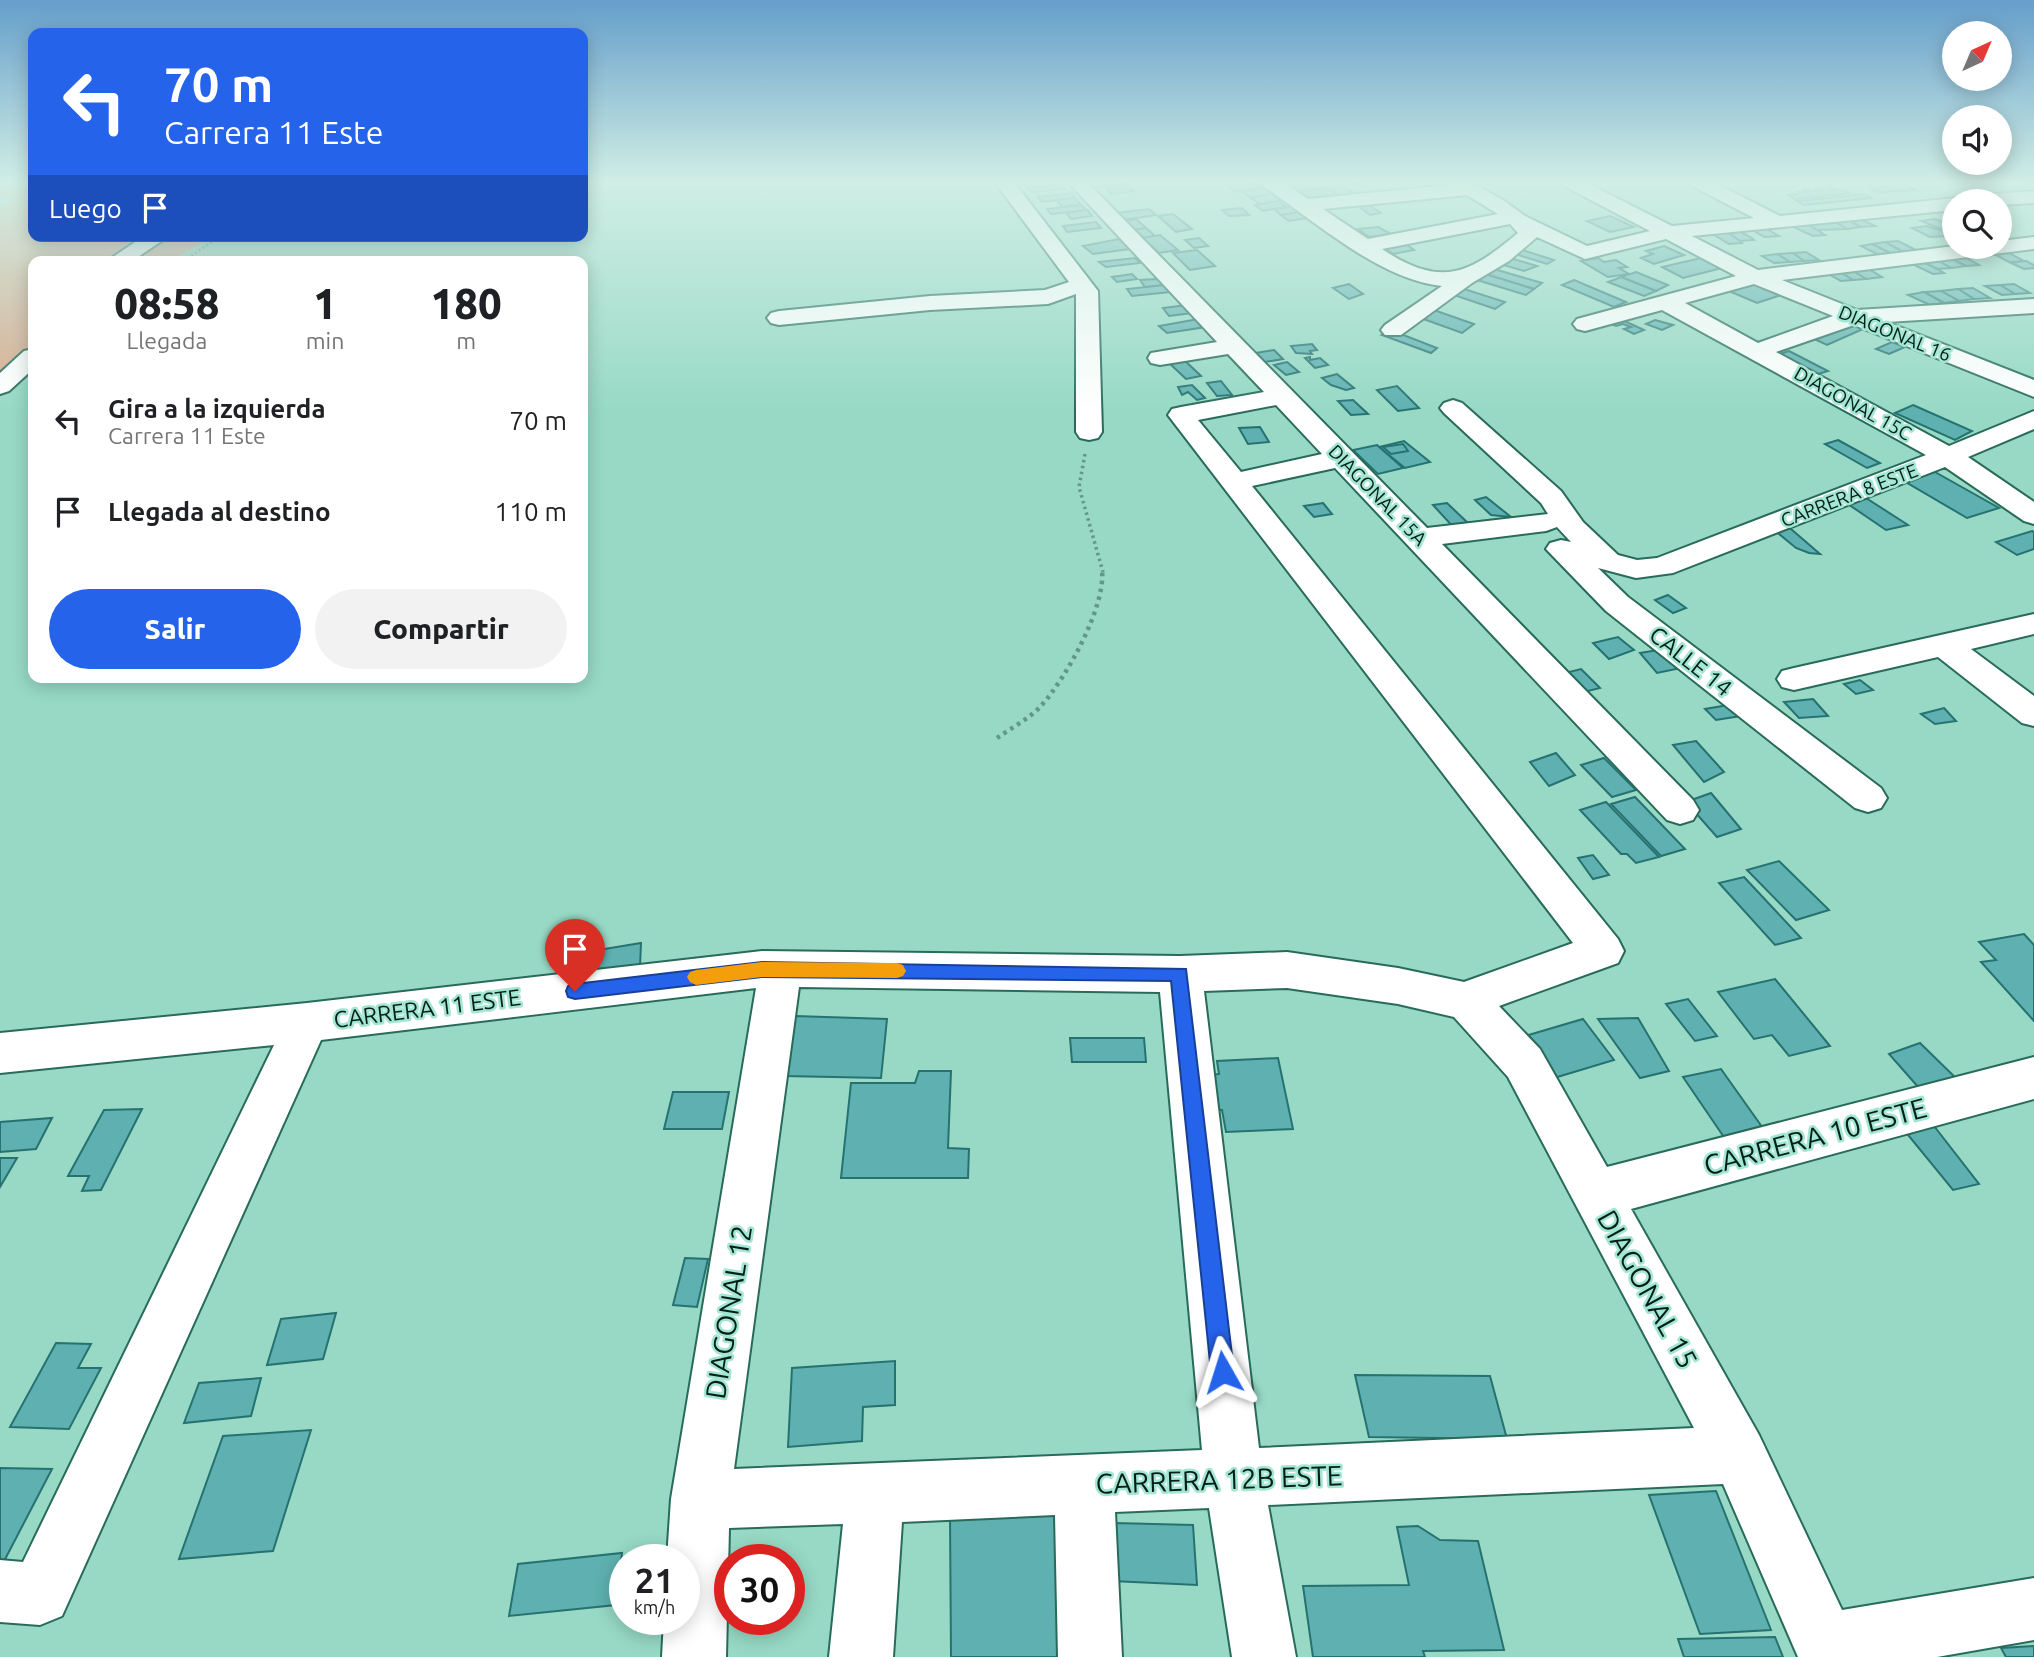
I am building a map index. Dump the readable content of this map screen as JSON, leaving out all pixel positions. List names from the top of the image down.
{
  "streets": {
    "street": [
      "DIAGONAL 16",
      "DIAGONAL 15C",
      "DIAGONAL 15A",
      "CARRERA 8 ESTE",
      "CALLE 14",
      "CARRERA 11 ESTE",
      "CARRERA 10 ESTE",
      "DIAGONAL 15",
      "DIAGONAL 12",
      "CARRERA 12B ESTE"
    ]
  },
  "crossings": [
    ["DIAGONAL 15C", "CARRERA 8 ESTE"],
    ["CARRERA 8 ESTE", "CALLE 14"],
    ["CARRERA 11 ESTE", "DIAGONAL 15"],
    ["CARRERA 11 ESTE", "DIAGONAL 12"],
    ["CARRERA 10 ESTE", "DIAGONAL 15"],
    ["DIAGONAL 15", "CARRERA 12B ESTE"],
    ["DIAGONAL 12", "CARRERA 12B ESTE"]
  ],
  "north": "top right",
  "page": {
    "turn": ["70 m", "Carrera 11 Este"],
    "then": "Luego",
    "eta": [
      "08:58",
      "Llegada",
      "1",
      "min",
      "180",
      "m"
    ],
    "list": [
      {
        "name": "Gira a la izquierda",
        "note": "Carrera 11 Este",
        "value": "70 m"
      },
      {
        "name": "Llegada al destino",
        "value": "110 m"
      }
    ],
    "buttons": ["Salir", "Compartir"],
    "speed": "21 km/h",
    "limit": "30"
  }
}
